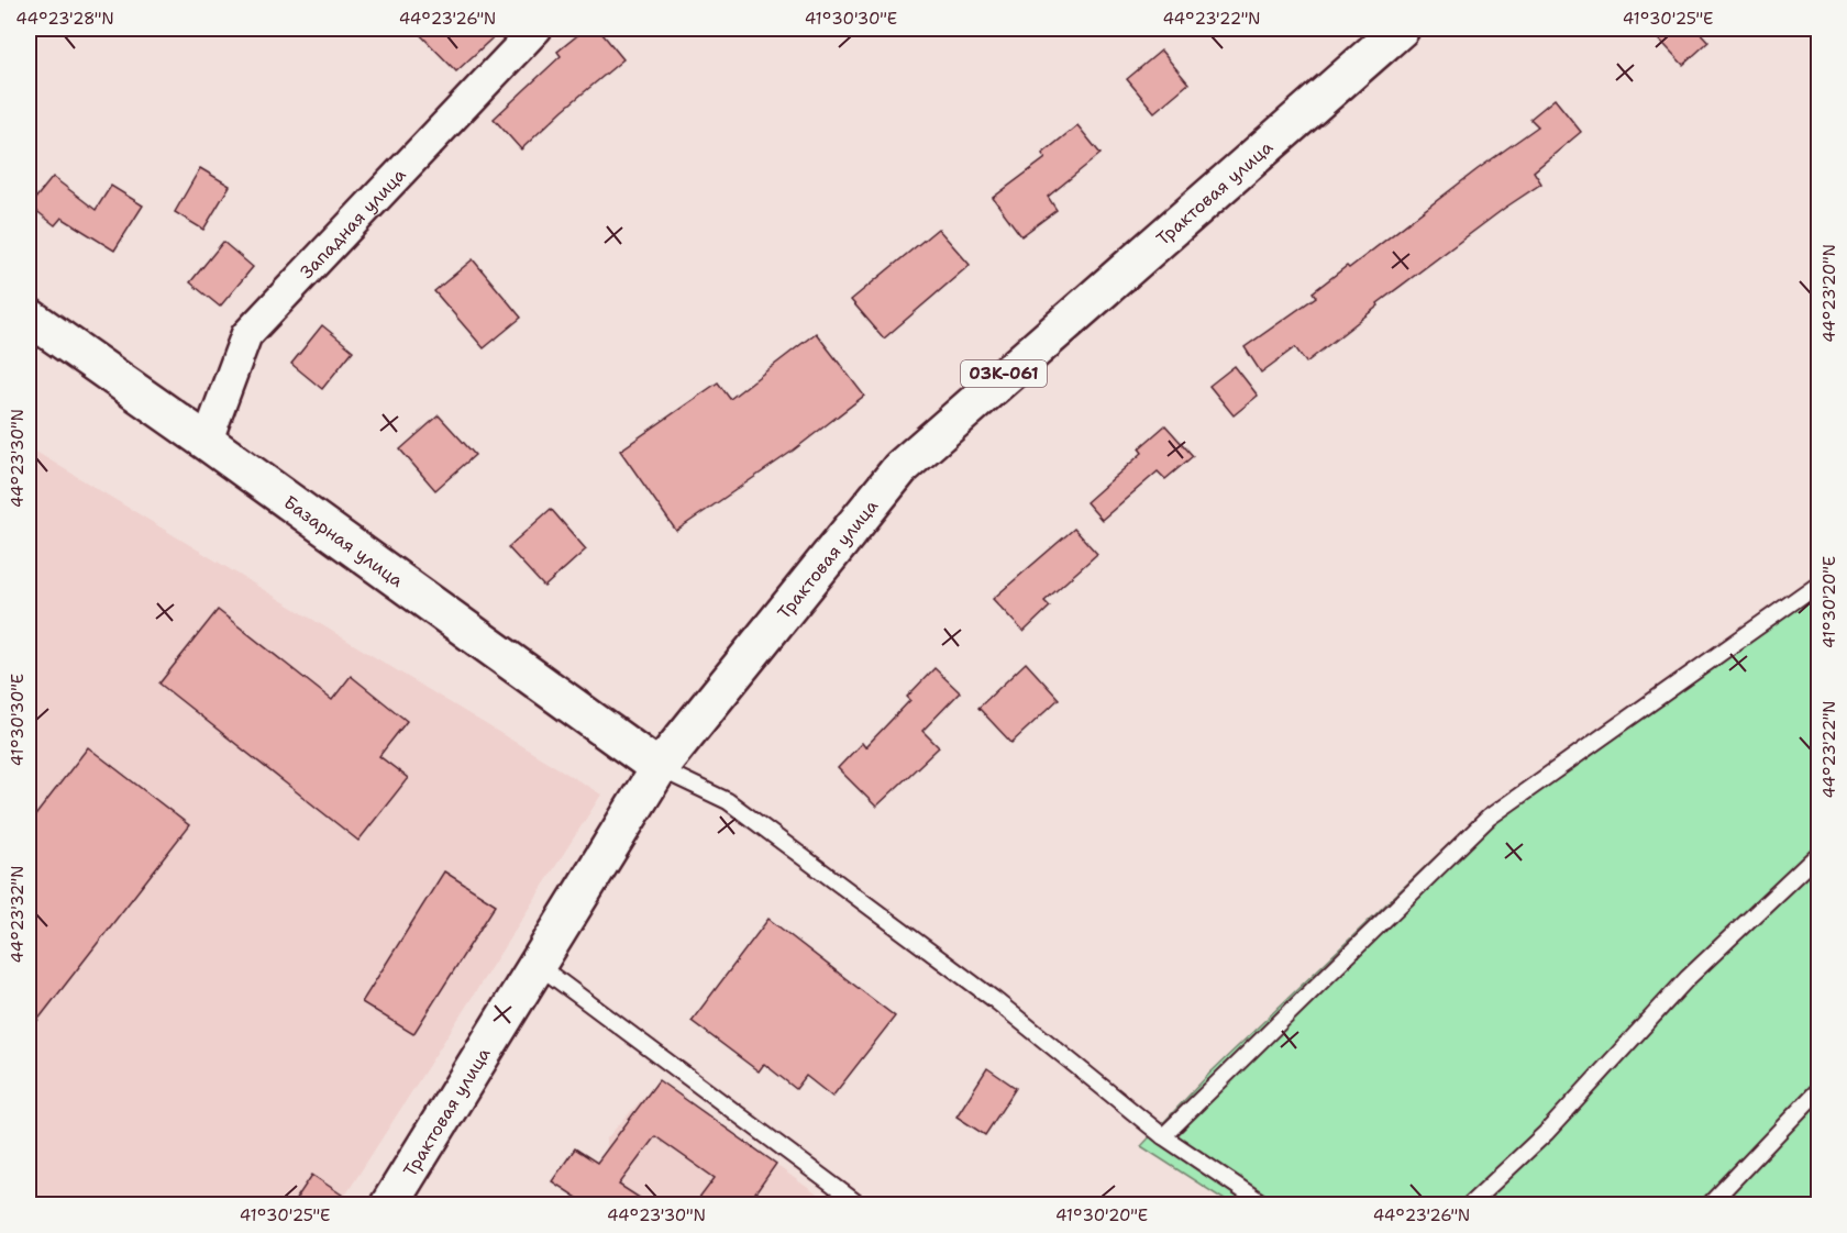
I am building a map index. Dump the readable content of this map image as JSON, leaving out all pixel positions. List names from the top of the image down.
{
  "streets": {
    "main road": ["Трактовая улица", "03К-061", "Базарная улица"],
    "street": ["Западная улица"]
  },
  "crossings": [
    ["Трактовая улица", "Базарная улица"],
    ["Западная улица", "Базарная улица"]
  ],
  "coordinates": [
    "44°23'28\"N",
    "44°23'26\"N",
    "41°30'30\"E",
    "44°23'22\"N",
    "41°30'25\"E",
    "44°23'20\"N",
    "44°23'30\"N",
    "41°30'20\"E",
    "44°23'32\"N"
  ]
}
